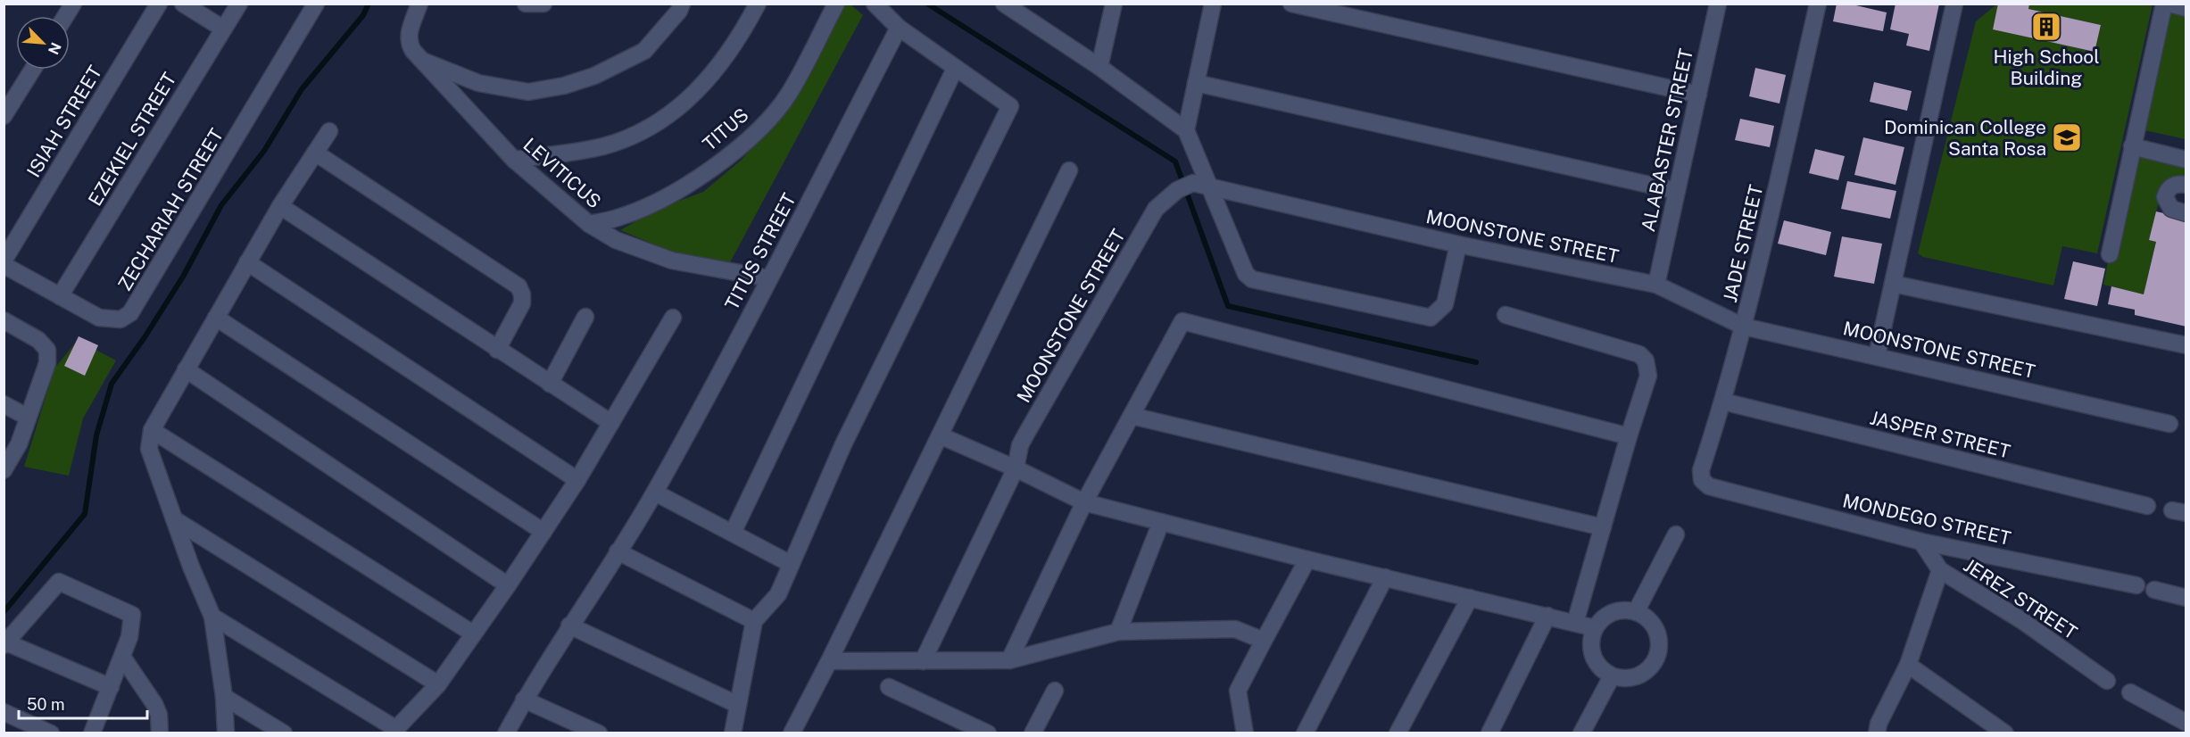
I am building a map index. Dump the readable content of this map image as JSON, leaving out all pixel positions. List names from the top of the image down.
{
  "streets": {
    "street": [
      "ISIAH STREET",
      "TITUS",
      "EZEKIEL STREET",
      "ALABASTER STREET",
      "LEVITICUS",
      "ZECHARIAH STREET",
      "MOONSTONE STREET",
      "JADE STREET",
      "TITUS STREET",
      "JASPER STREET",
      "MONDEGO STREET",
      "JEREZ STREET"
    ]
  },
  "crossings": [
    ["TITUS", "LEVITICUS"],
    ["EZEKIEL STREET", "ZECHARIAH STREET"],
    ["ALABASTER STREET", "MOONSTONE STREET"],
    ["LEVITICUS", "TITUS STREET"],
    ["MOONSTONE STREET", "JADE STREET"],
    ["JADE STREET", "JASPER STREET"],
    ["JADE STREET", "MONDEGO STREET"],
    ["MONDEGO STREET", "JEREZ STREET"]
  ],
  "places": {
    "building": ["High School Building"],
    "school or university": ["Dominican College Santa Rosa"]
  },
  "scale_bar": "50 m",
  "north": "bottom right"
}
